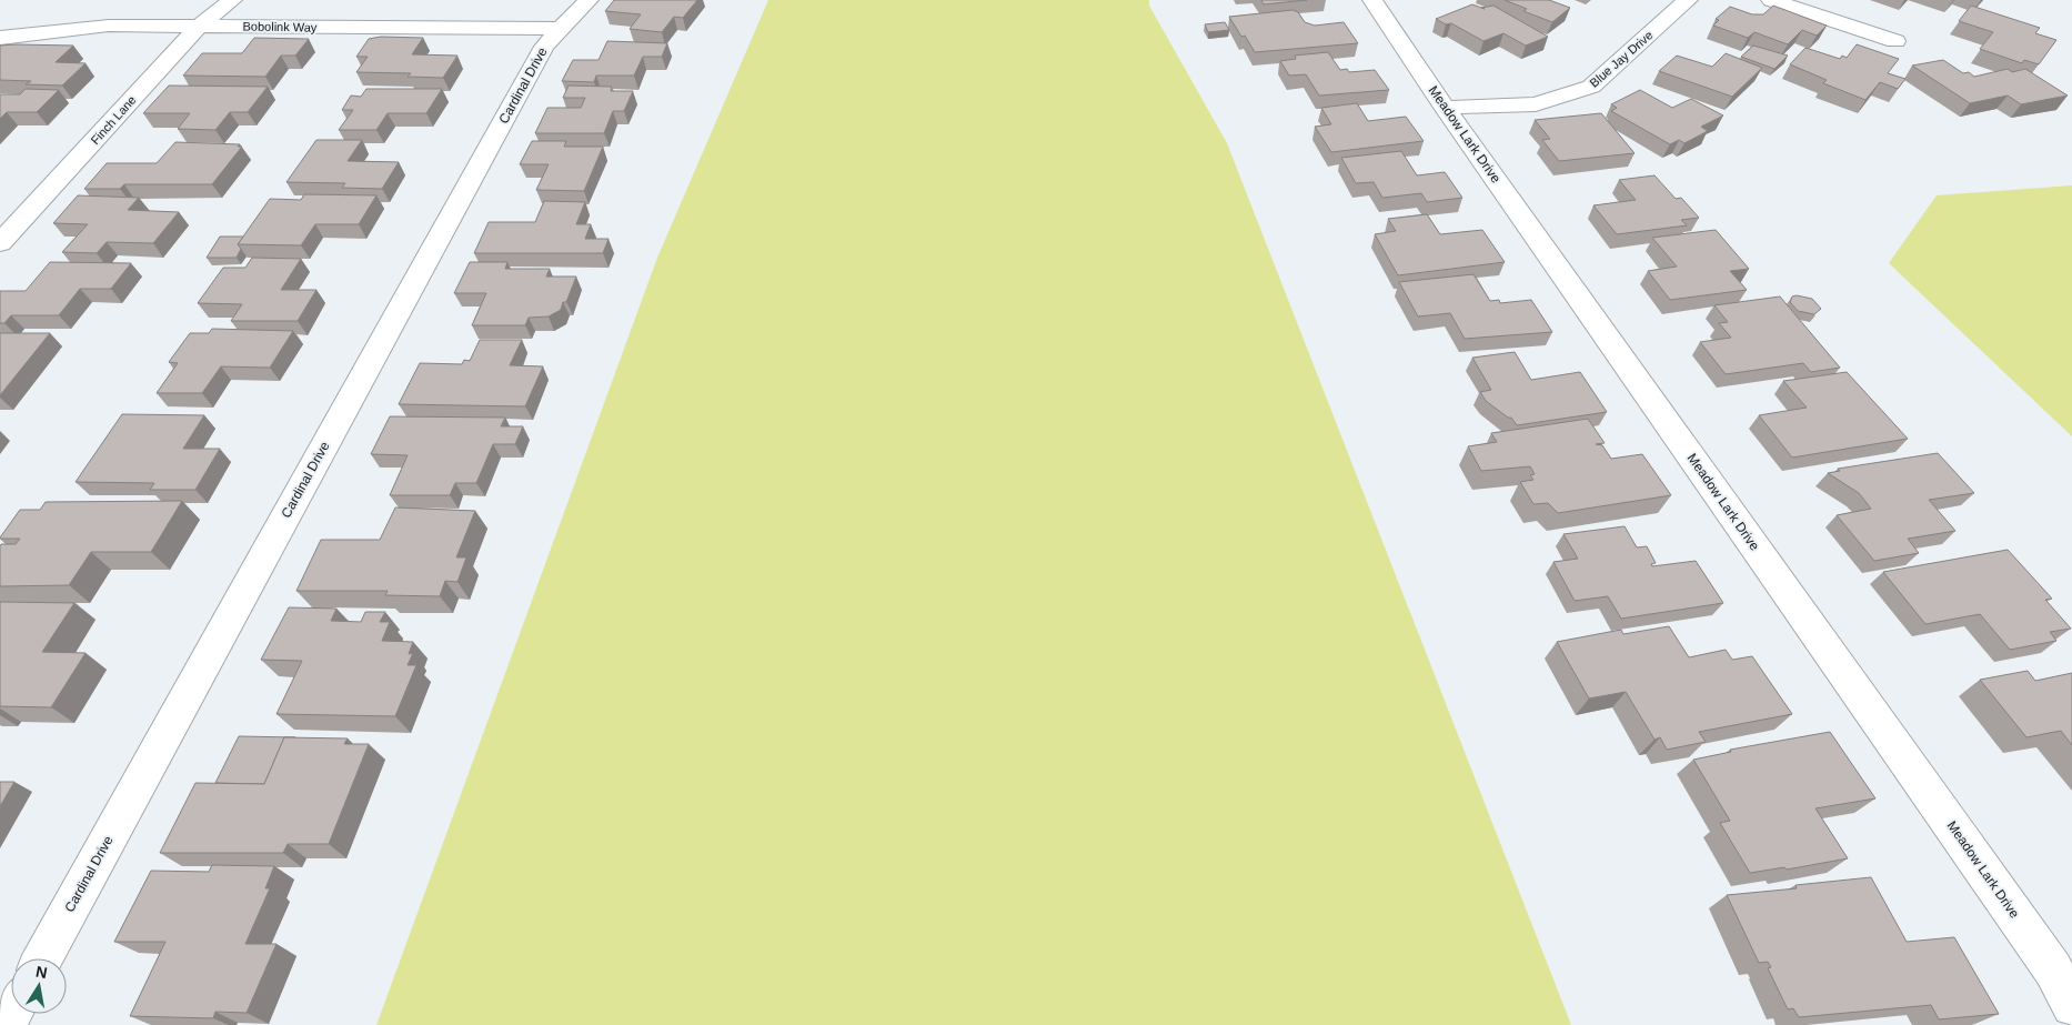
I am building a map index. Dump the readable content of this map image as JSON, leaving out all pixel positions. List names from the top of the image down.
{
  "streets": {
    "street": [
      "Bobolink Way",
      "Blue Jay Drive",
      "Cardinal Drive",
      "Finch Lane",
      "Meadow Lark Drive"
    ]
  },
  "crossings": [
    ["Bobolink Way", "Cardinal Drive"],
    ["Bobolink Way", "Finch Lane"],
    ["Blue Jay Drive", "Meadow Lark Drive"]
  ],
  "north": "top"
}
